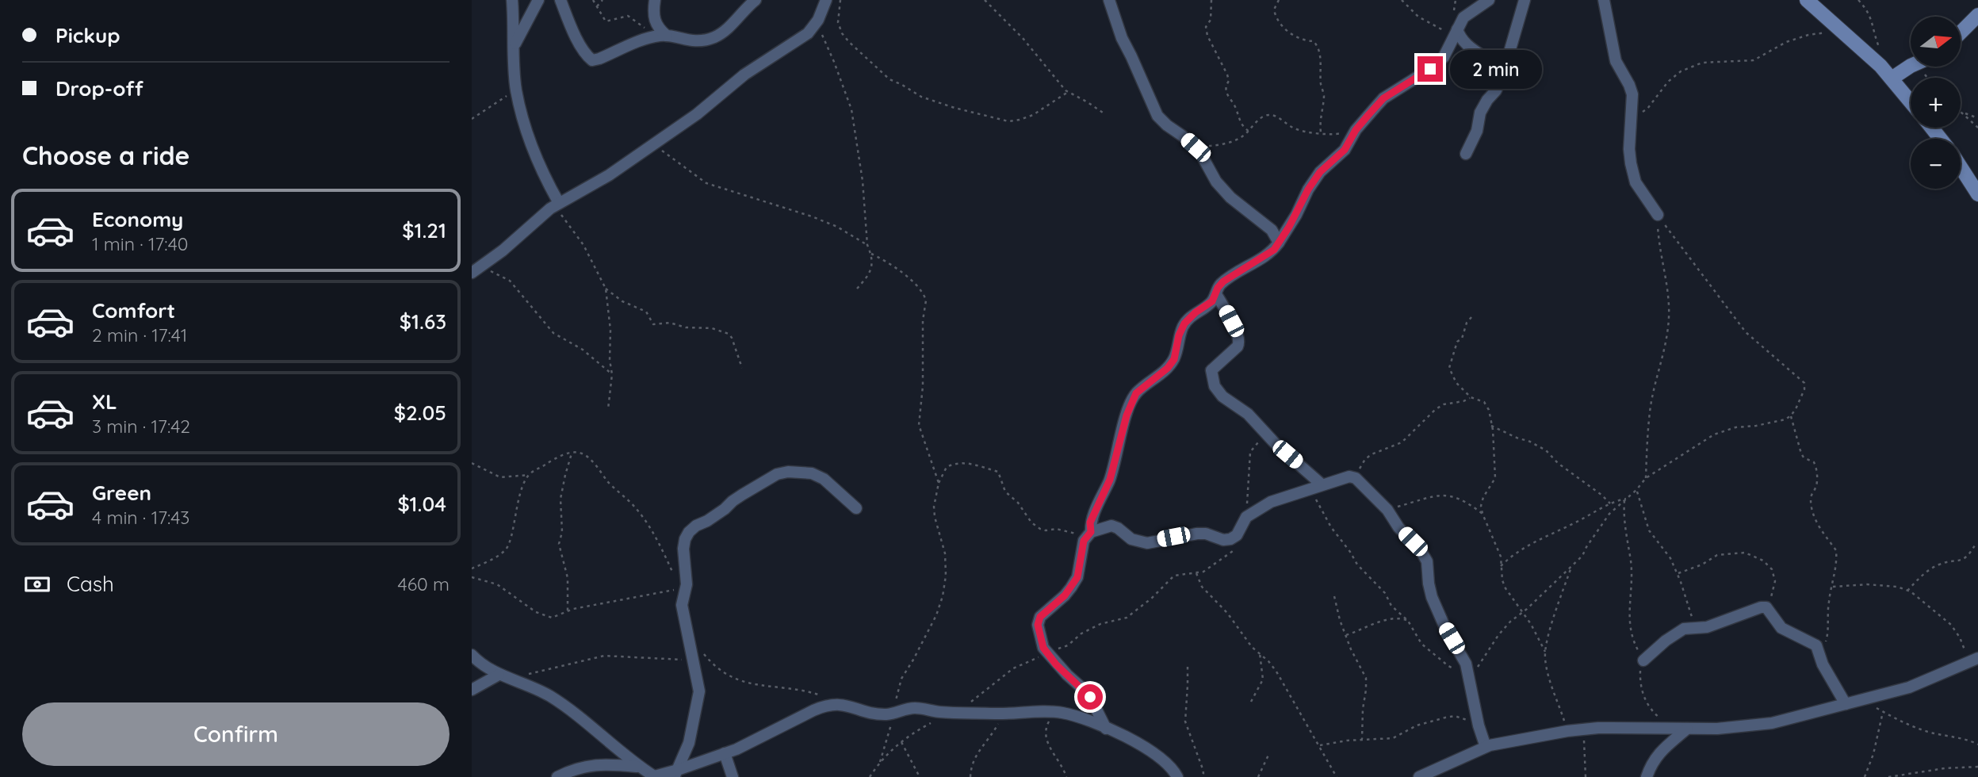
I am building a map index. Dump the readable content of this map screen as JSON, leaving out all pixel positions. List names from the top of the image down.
{
  "north": "right",
  "page": {
    "banner": ["Pickup", "Drop-off"],
    "map_buttons": ["+", "−"],
    "bubble": "2 min",
    "heading": "Choose a ride",
    "list": [
      {
        "name": "Economy",
        "note": "1 min · 17:40",
        "value": "$1.21"
      },
      {
        "name": "Comfort",
        "note": "2 min · 17:41",
        "value": "$1.63"
      },
      {
        "name": "XL",
        "note": "3 min · 17:42",
        "value": "$2.05"
      },
      {
        "name": "Green",
        "note": "4 min · 17:43",
        "value": "$1.04"
      }
    ],
    "pay": ["Cash", "460 m"],
    "buttons": "Confirm"
  }
}
